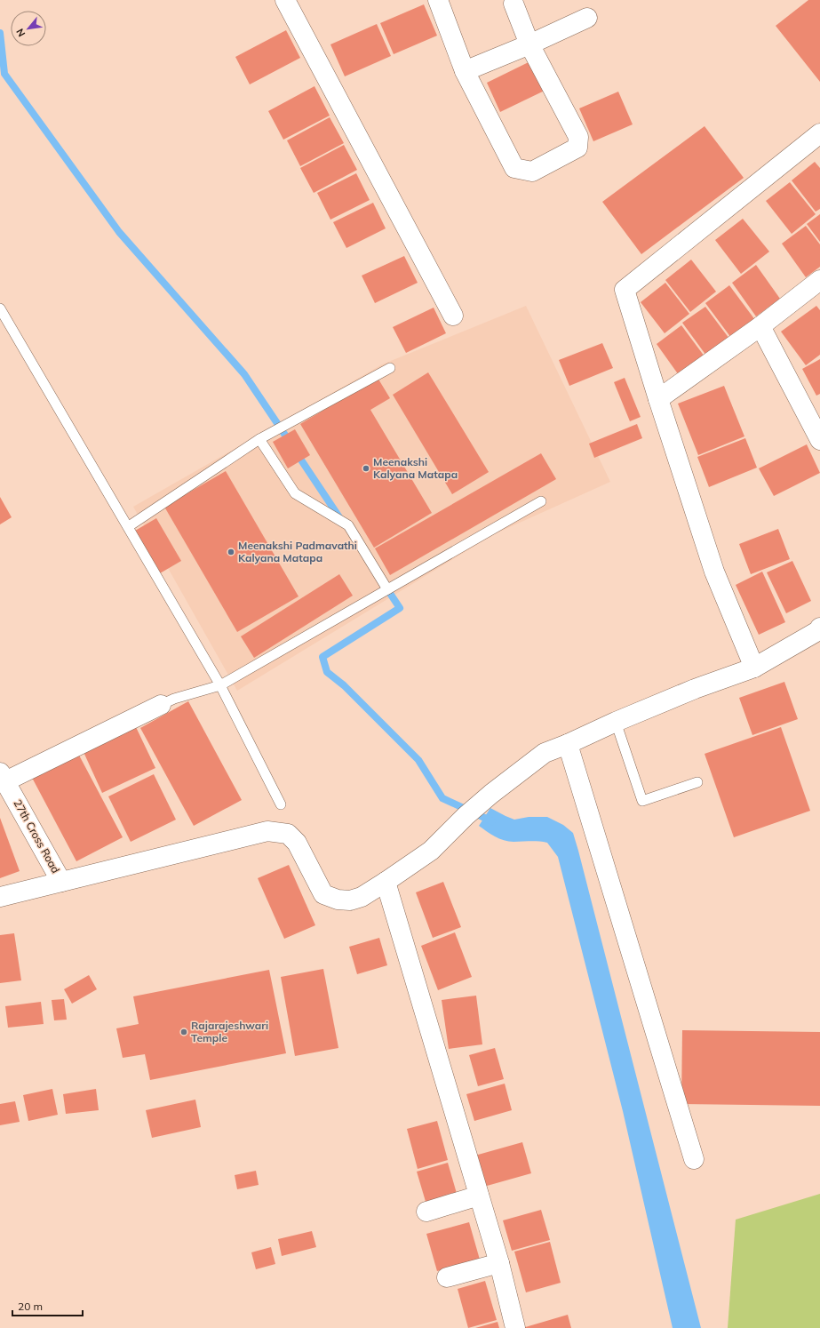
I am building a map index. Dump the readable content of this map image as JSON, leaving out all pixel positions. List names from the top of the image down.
{
  "streets": {
    "street": ["27th Cross Road"]
  },
  "places": ["Meenakshi Kalyana Matapa", "Meenakshi Padmavathi Kalyana Matapa", "Rajarajeshwari Temple"],
  "scale_bar": "20 m",
  "north": "bottom left"
}
